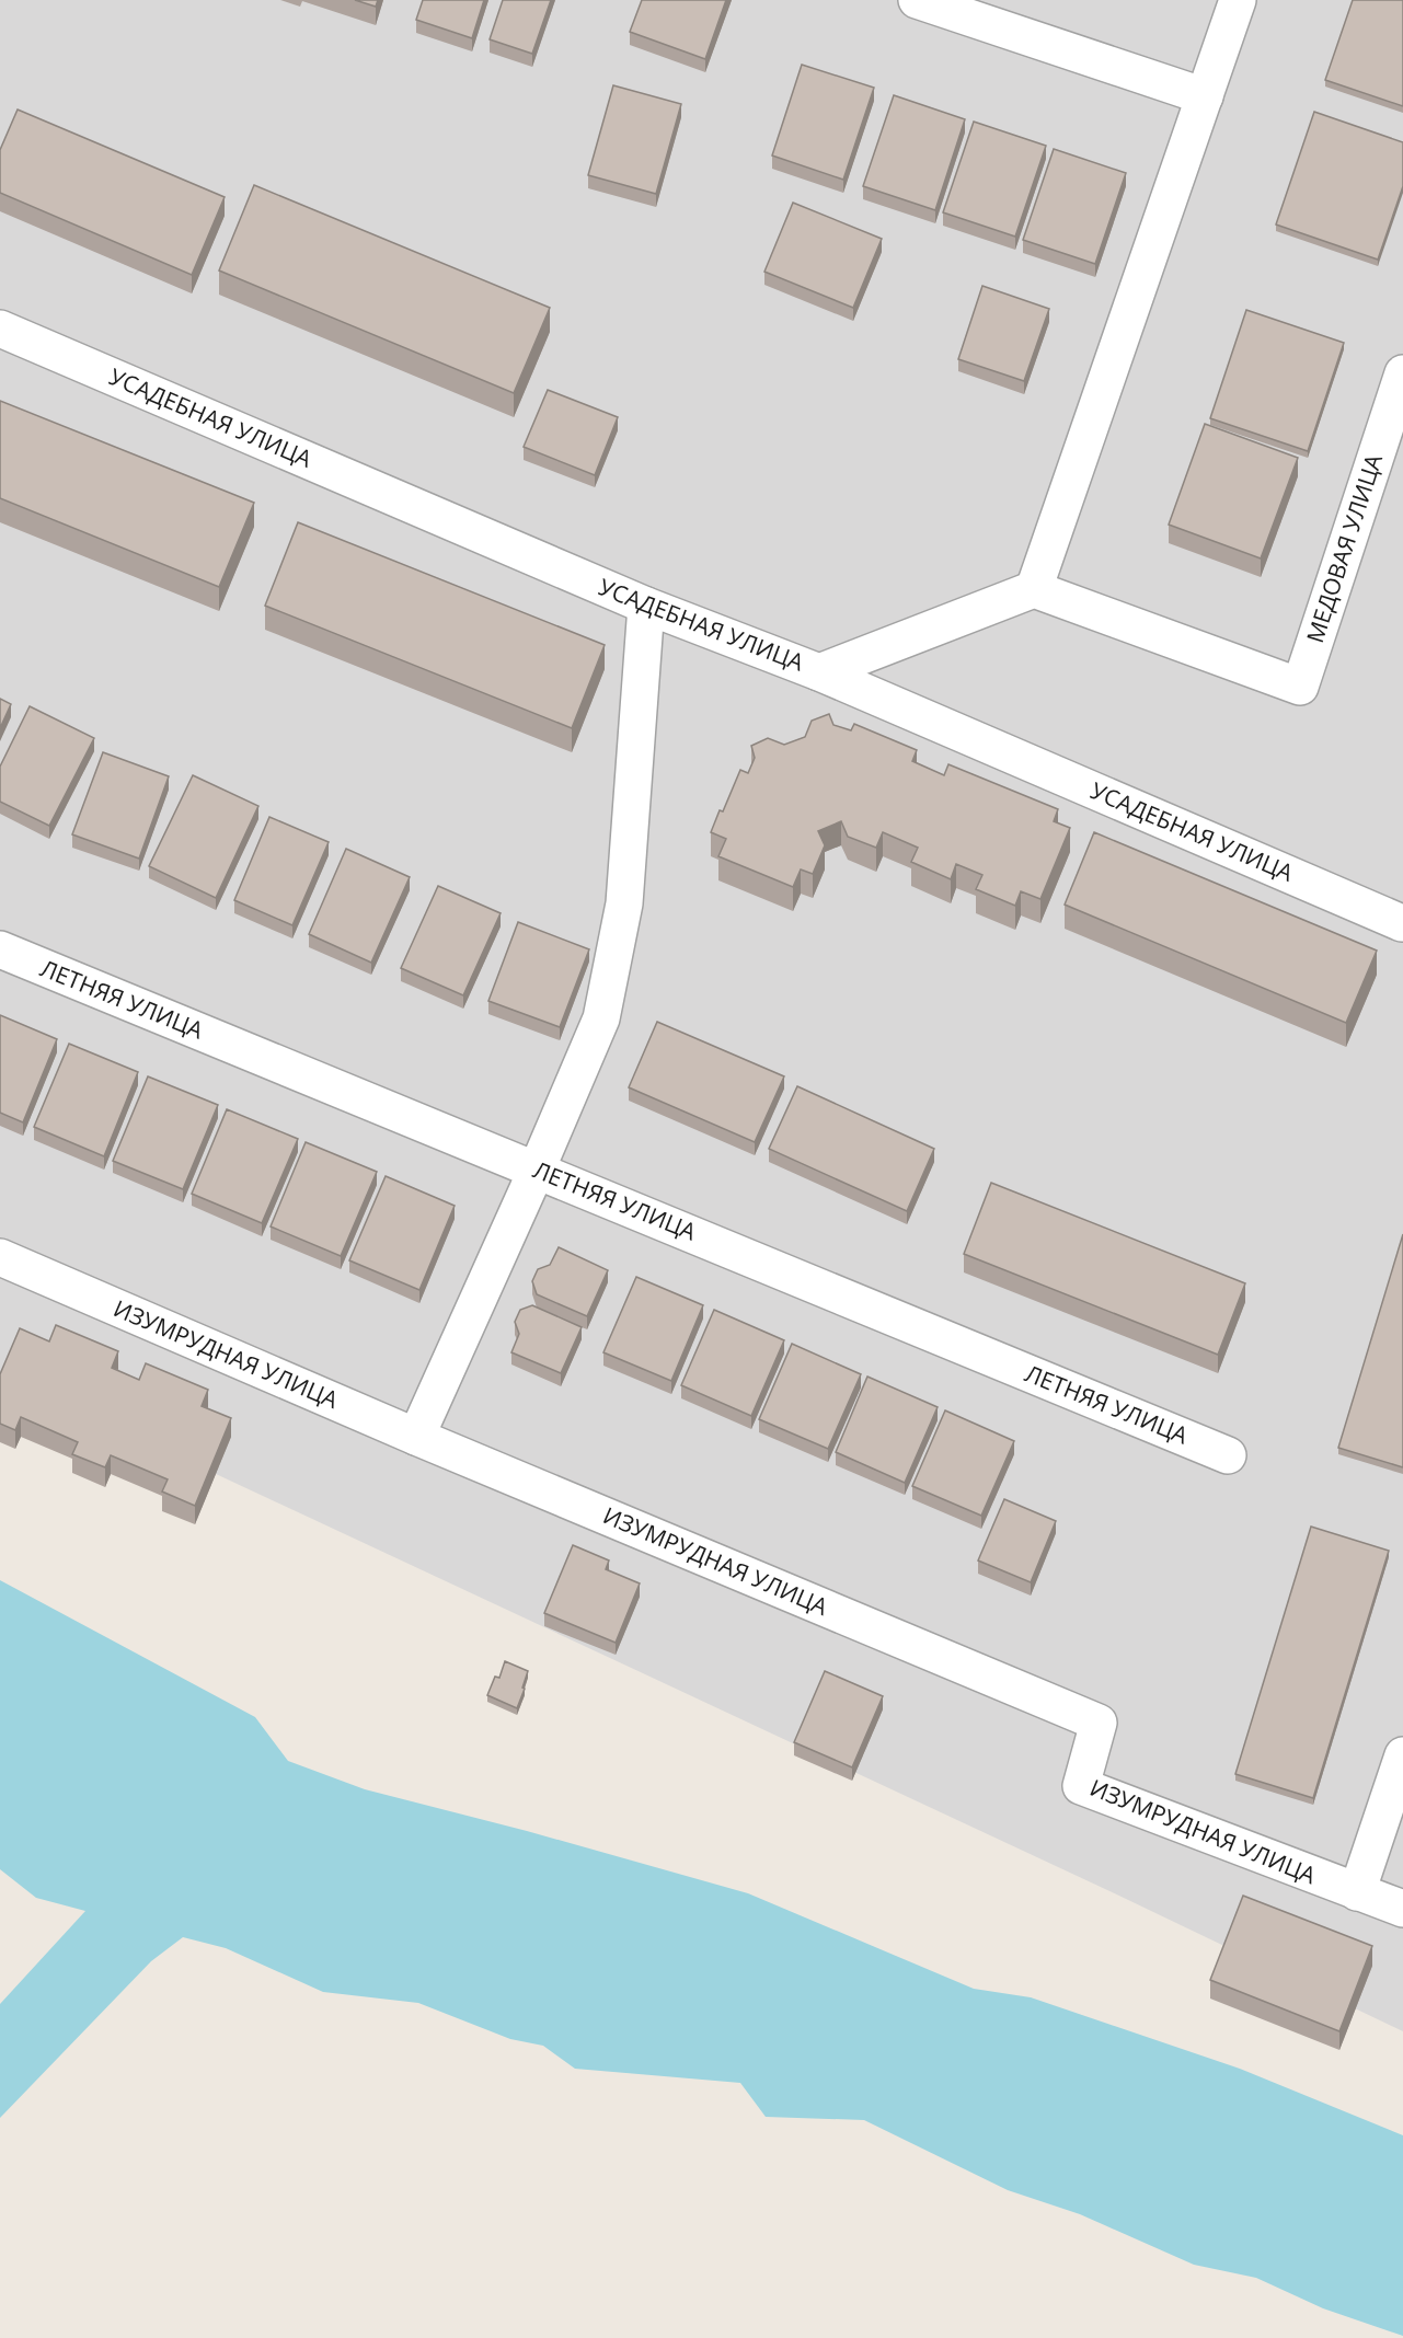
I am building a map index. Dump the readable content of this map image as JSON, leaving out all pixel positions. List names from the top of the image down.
{
  "streets": {
    "street": [
      "УСАДЕБНАЯ УЛИЦА",
      "МЕДОВАЯ УЛИЦА",
      "ЛЕТНЯЯ УЛИЦА",
      "ИЗУМРУДНАЯ УЛИЦА"
    ]
  }
}
